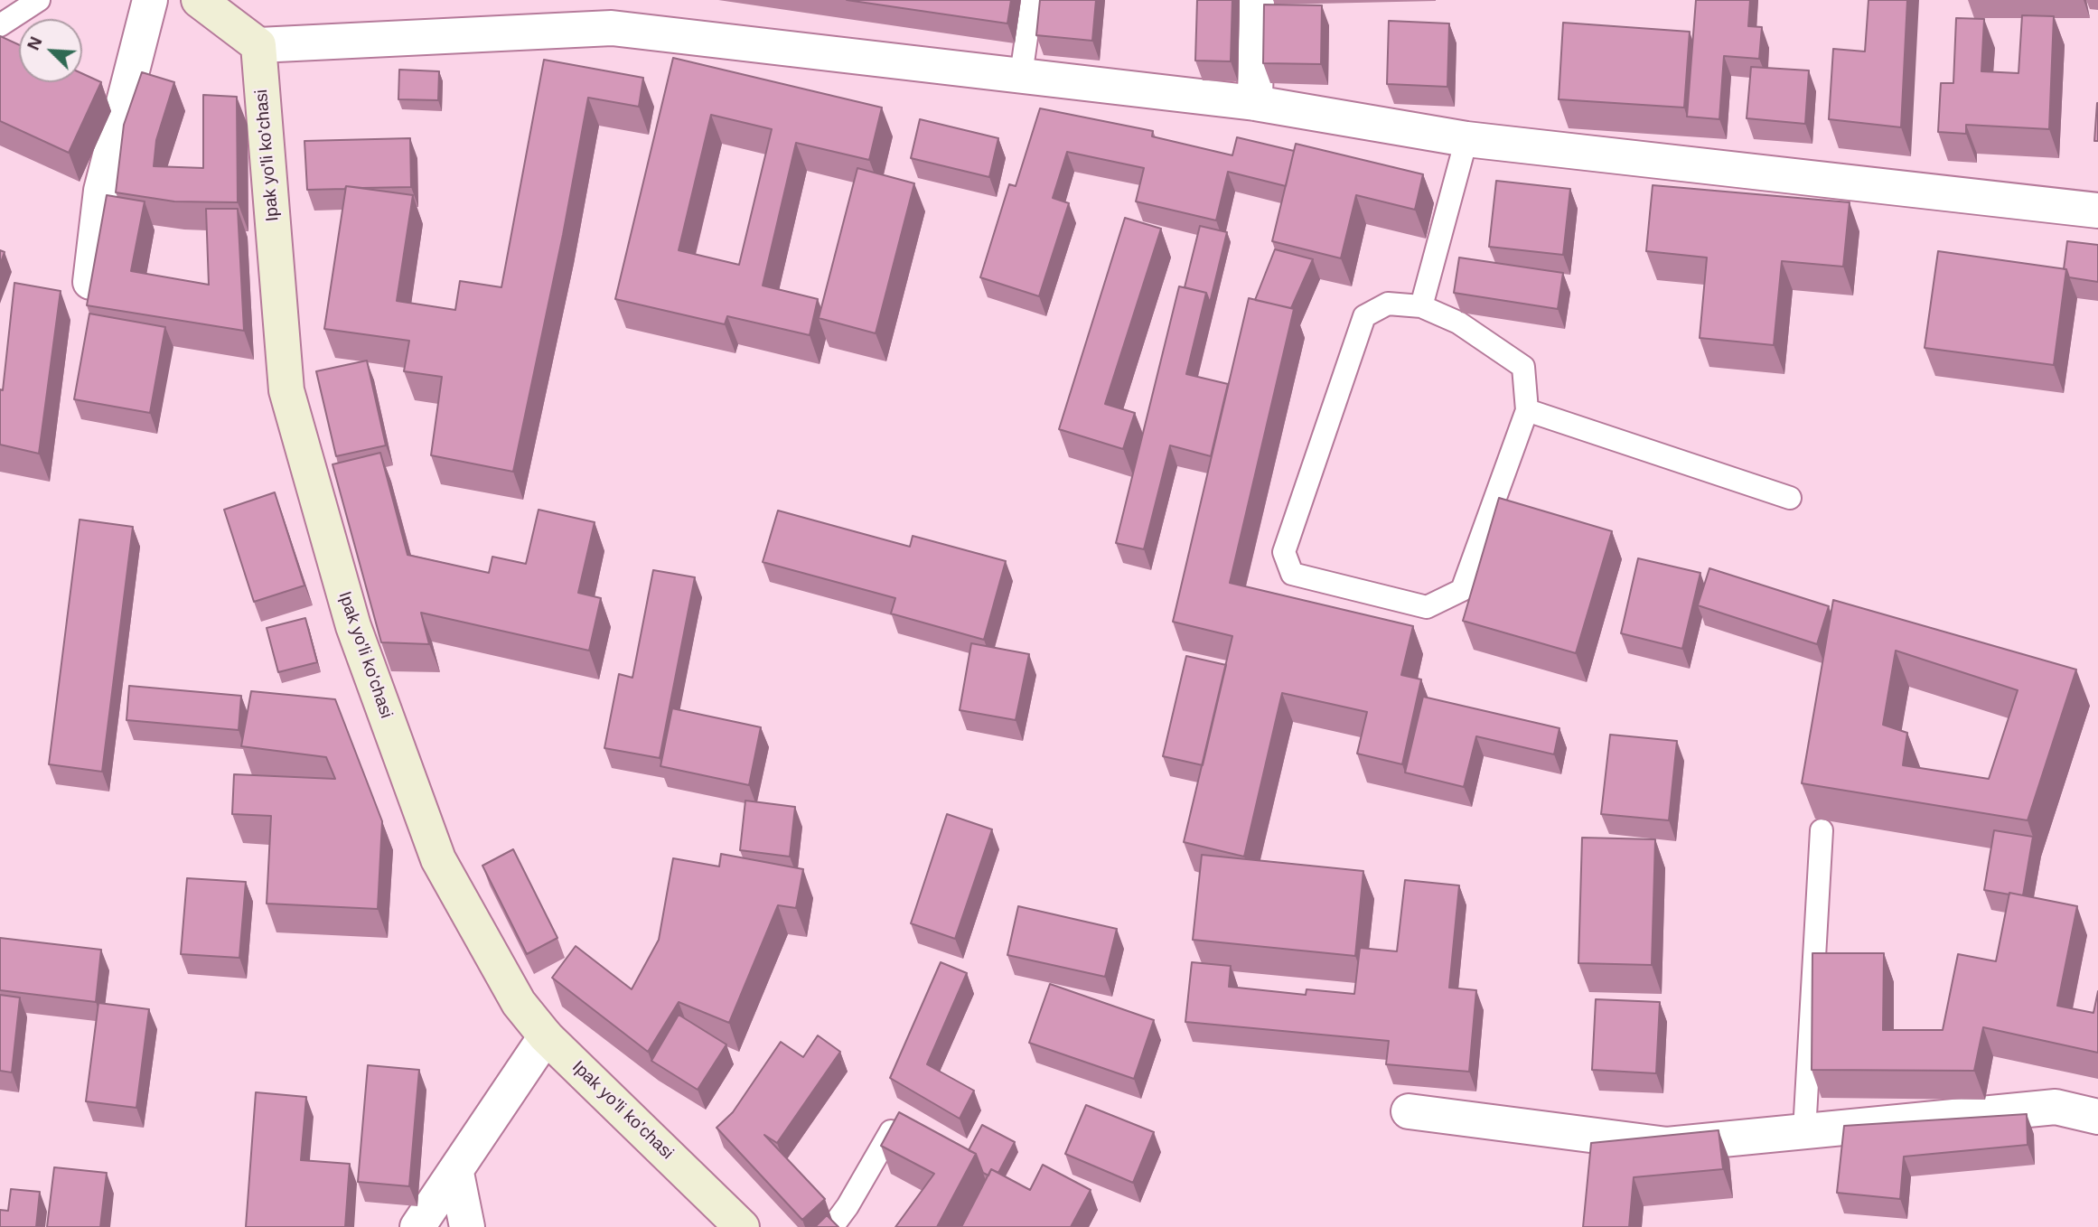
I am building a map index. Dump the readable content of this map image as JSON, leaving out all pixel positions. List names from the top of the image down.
{
  "streets": {
    "main road": ["Ipak yo'li ko'chasi"]
  },
  "north": "top left"
}
